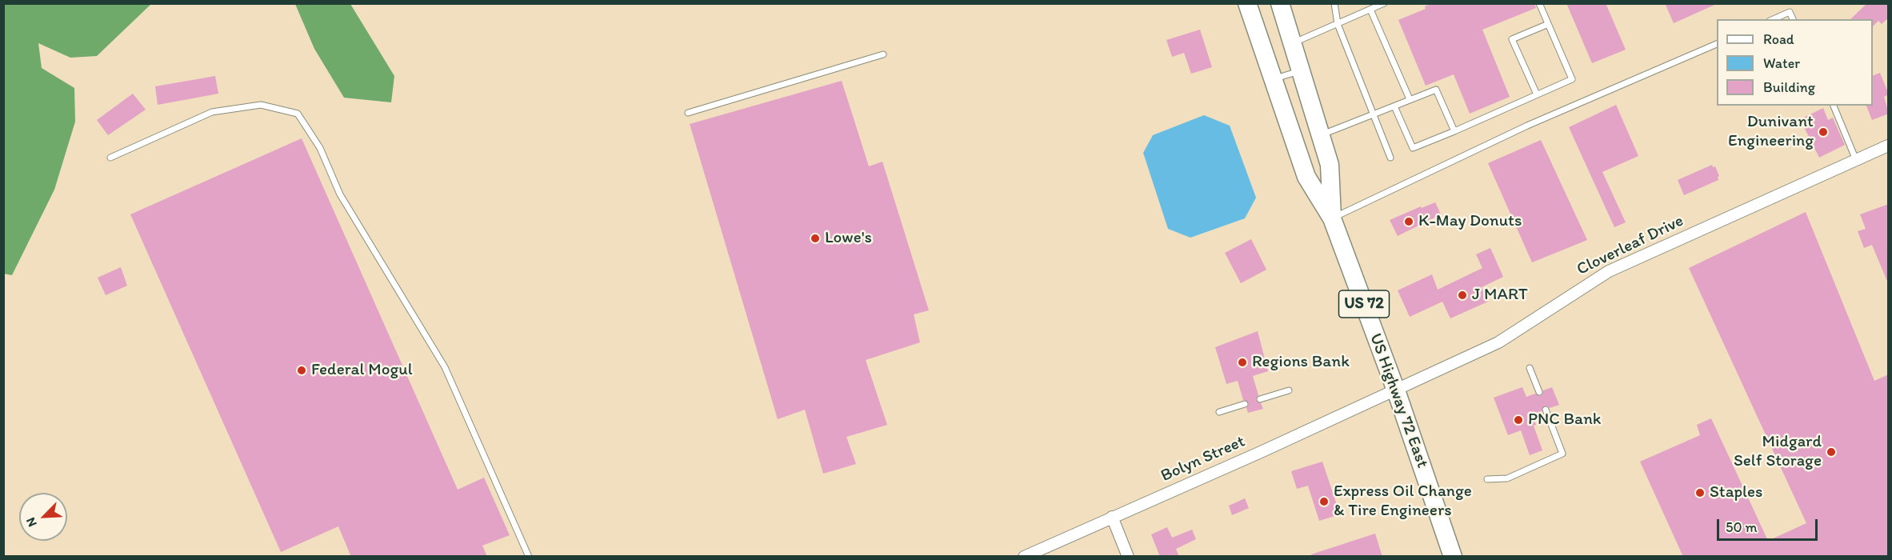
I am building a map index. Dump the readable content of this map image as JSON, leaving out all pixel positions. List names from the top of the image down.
{
  "streets": {
    "highway": ["US 72", "US Highway 72 East"],
    "street": ["Cloverleaf Drive", "Bolyn Street"]
  },
  "crossings": [
    ["Cloverleaf Drive", "US Highway 72 East"],
    ["Cloverleaf Drive", "Bolyn Street"],
    ["US Highway 72 East", "Bolyn Street"]
  ],
  "places": [
    "Dunivant Engineering",
    "K-May Donuts",
    "Lowe's",
    "J MART",
    "Regions Bank",
    "Federal Mogul",
    "PNC Bank",
    "Midgard Self Storage",
    "Staples",
    "Express Oil Change & Tire Engineers"
  ],
  "legend": ["Road", "Water", "Building"],
  "scale_bar": "50 m",
  "north": "bottom left"
}
